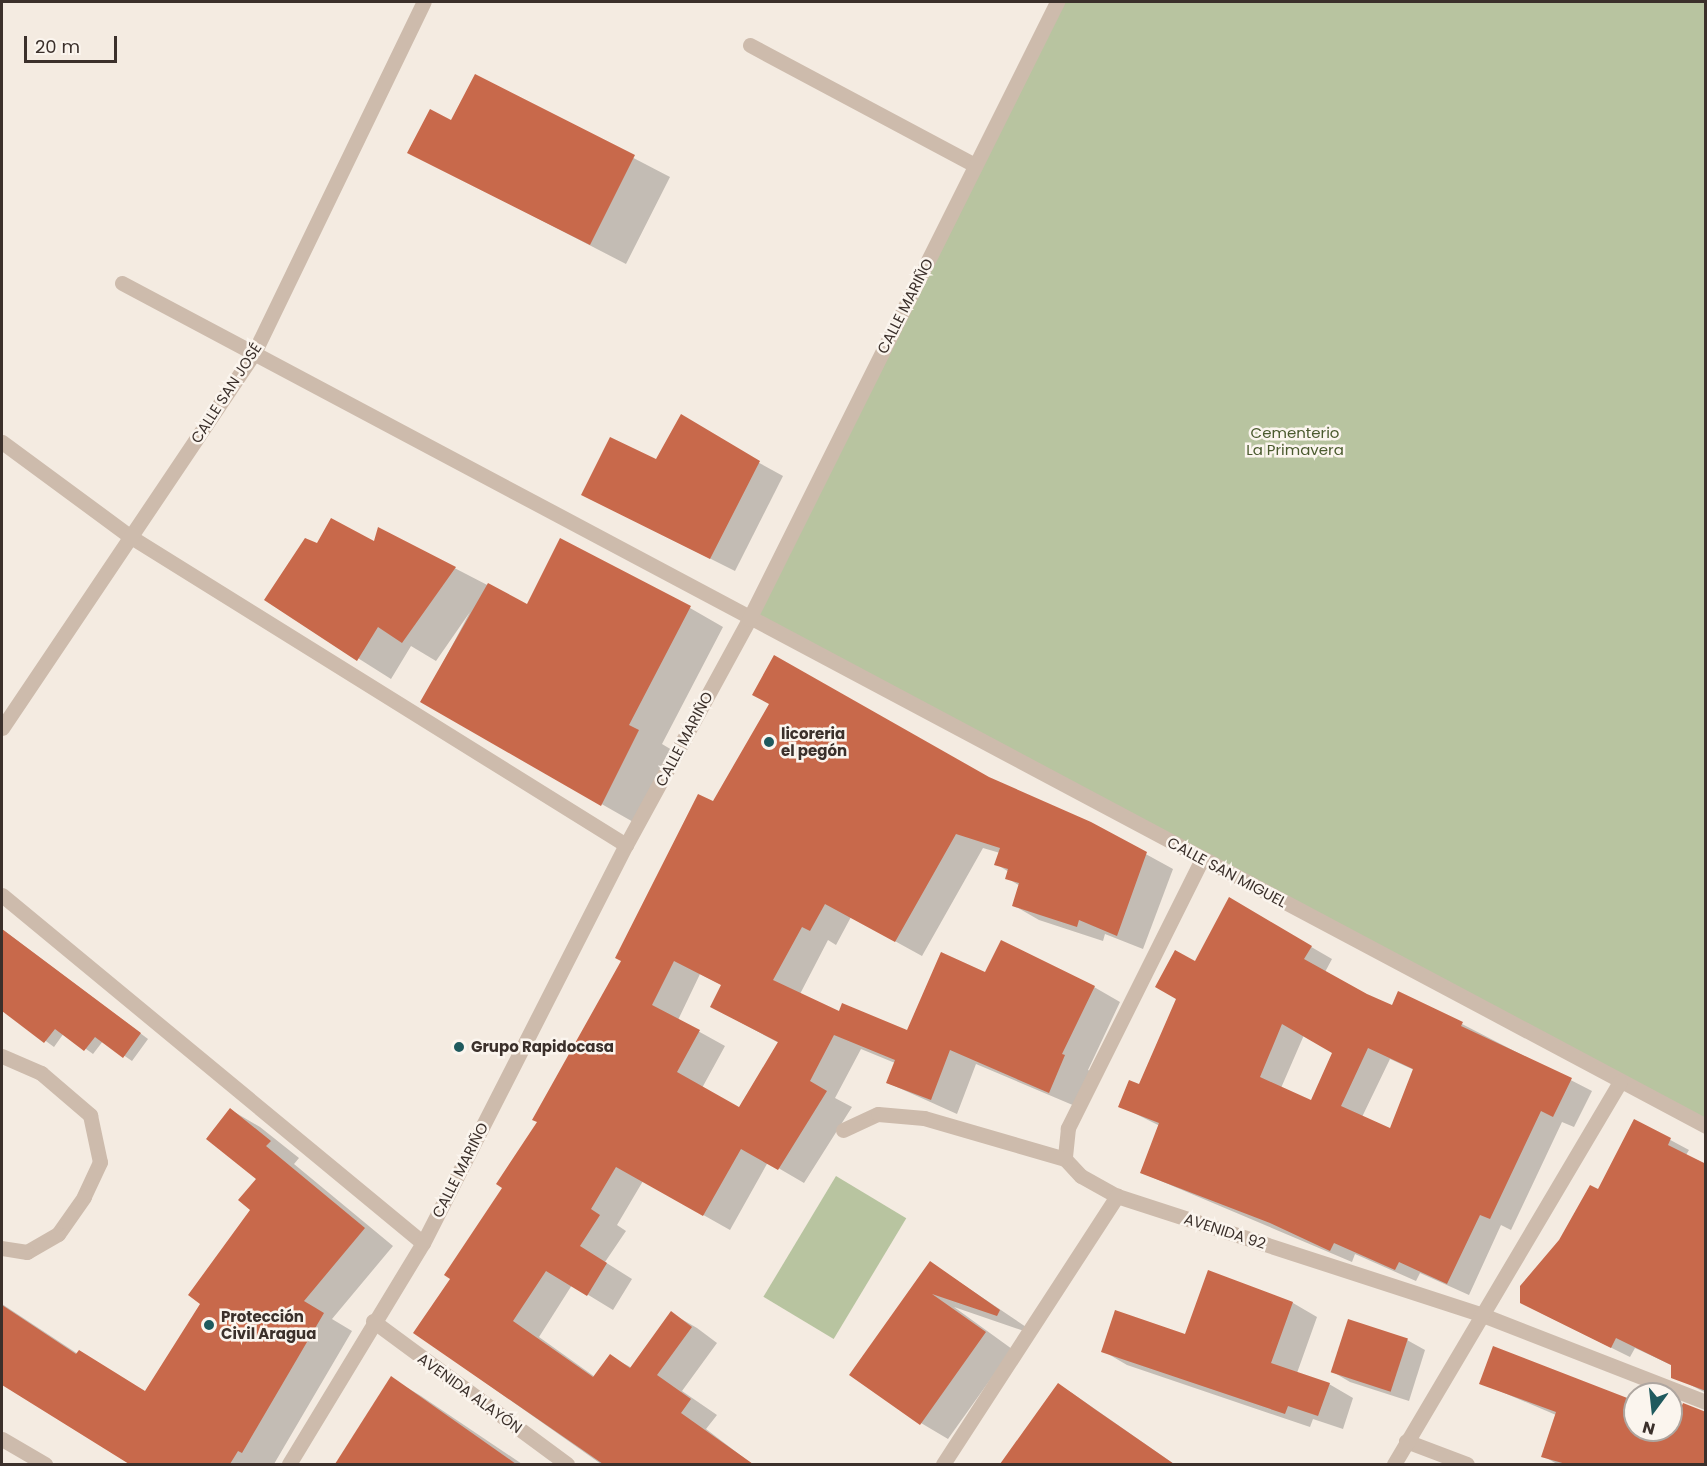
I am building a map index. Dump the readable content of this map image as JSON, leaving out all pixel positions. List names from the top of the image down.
{
  "streets": {
    "street": [
      "CALLE MARIÑO",
      "CALLE SAN JOSÉ",
      "CALLE SAN MIGUEL",
      "AVENIDA 92",
      "AVENIDA ALAYÓN"
    ]
  },
  "crossings": [
    ["CALLE MARIÑO", "CALLE SAN MIGUEL"],
    ["CALLE MARIÑO", "AVENIDA ALAYÓN"],
    ["CALLE SAN JOSÉ", "CALLE SAN MIGUEL"]
  ],
  "parks": ["Cementerio La Primavera"],
  "places": ["licoreria el pegón", "Grupo Rapidocasa", "Protección Civil Aragua"],
  "scale_bar": "20 m",
  "north": "bottom"
}
